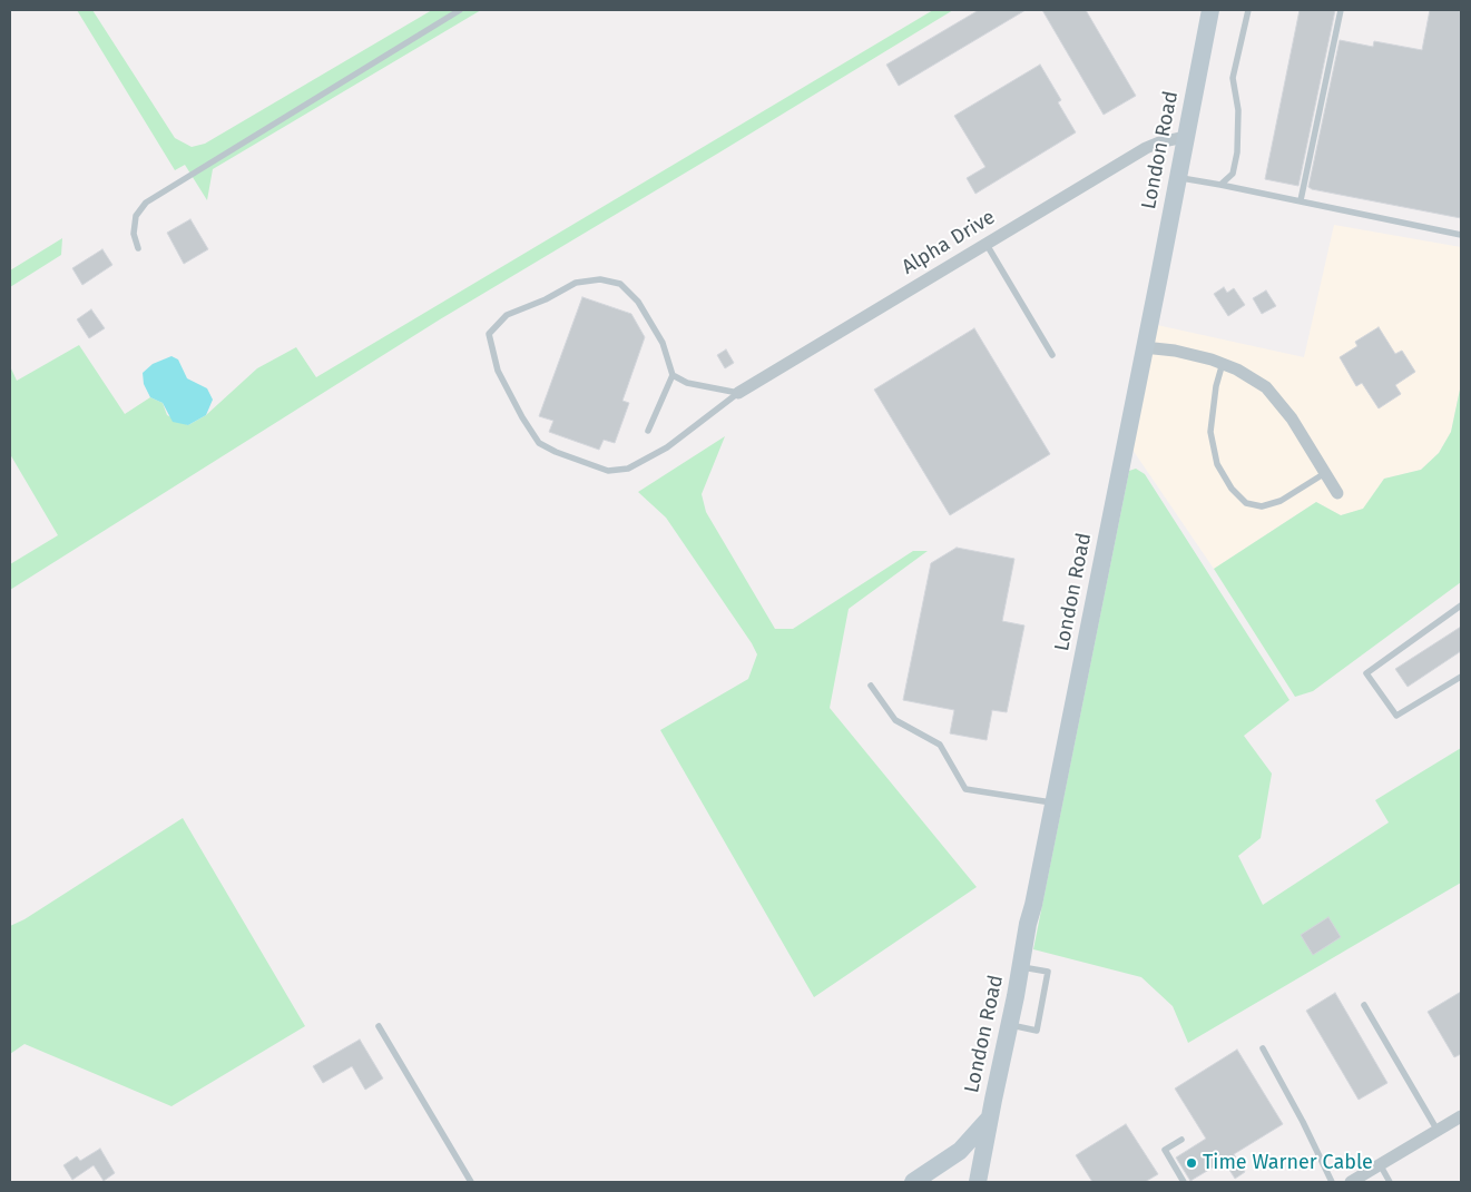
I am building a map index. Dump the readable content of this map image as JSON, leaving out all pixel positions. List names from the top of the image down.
{
  "streets": {
    "street": ["London Road", "Alpha Drive"]
  },
  "crossings": [
    ["London Road", "Alpha Drive"]
  ],
  "places": ["Time Warner Cable"]
}
